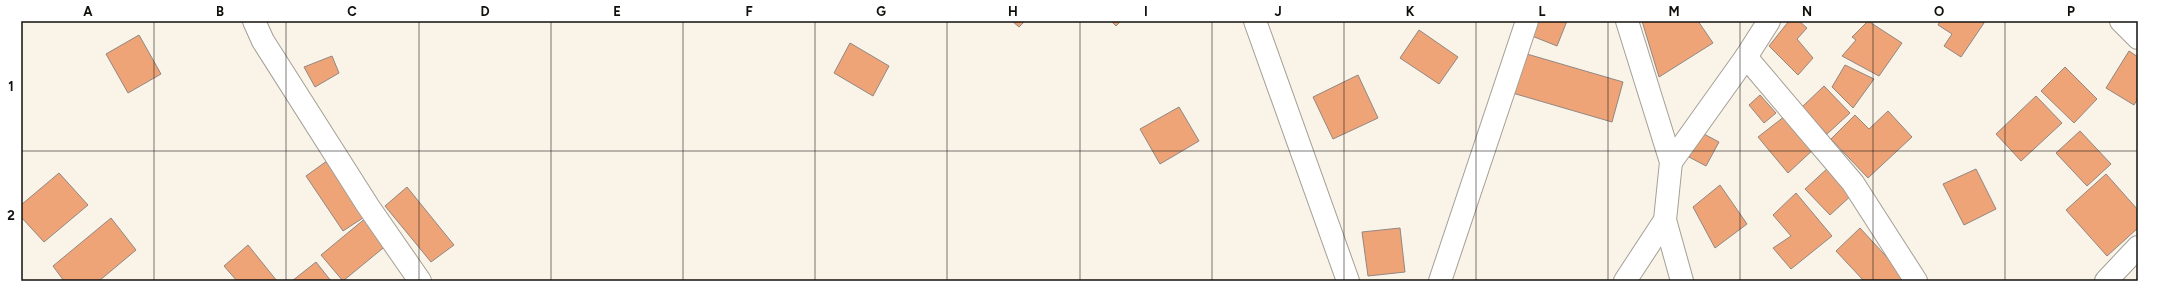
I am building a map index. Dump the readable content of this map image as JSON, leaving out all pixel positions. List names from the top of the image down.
{
  "grid": {
    "columns": [
      "A",
      "B",
      "C",
      "D",
      "E",
      "F",
      "G",
      "H",
      "I",
      "J",
      "K",
      "L",
      "M",
      "N",
      "O",
      "P"
    ],
    "rows": ["1", "2"]
  }
}
